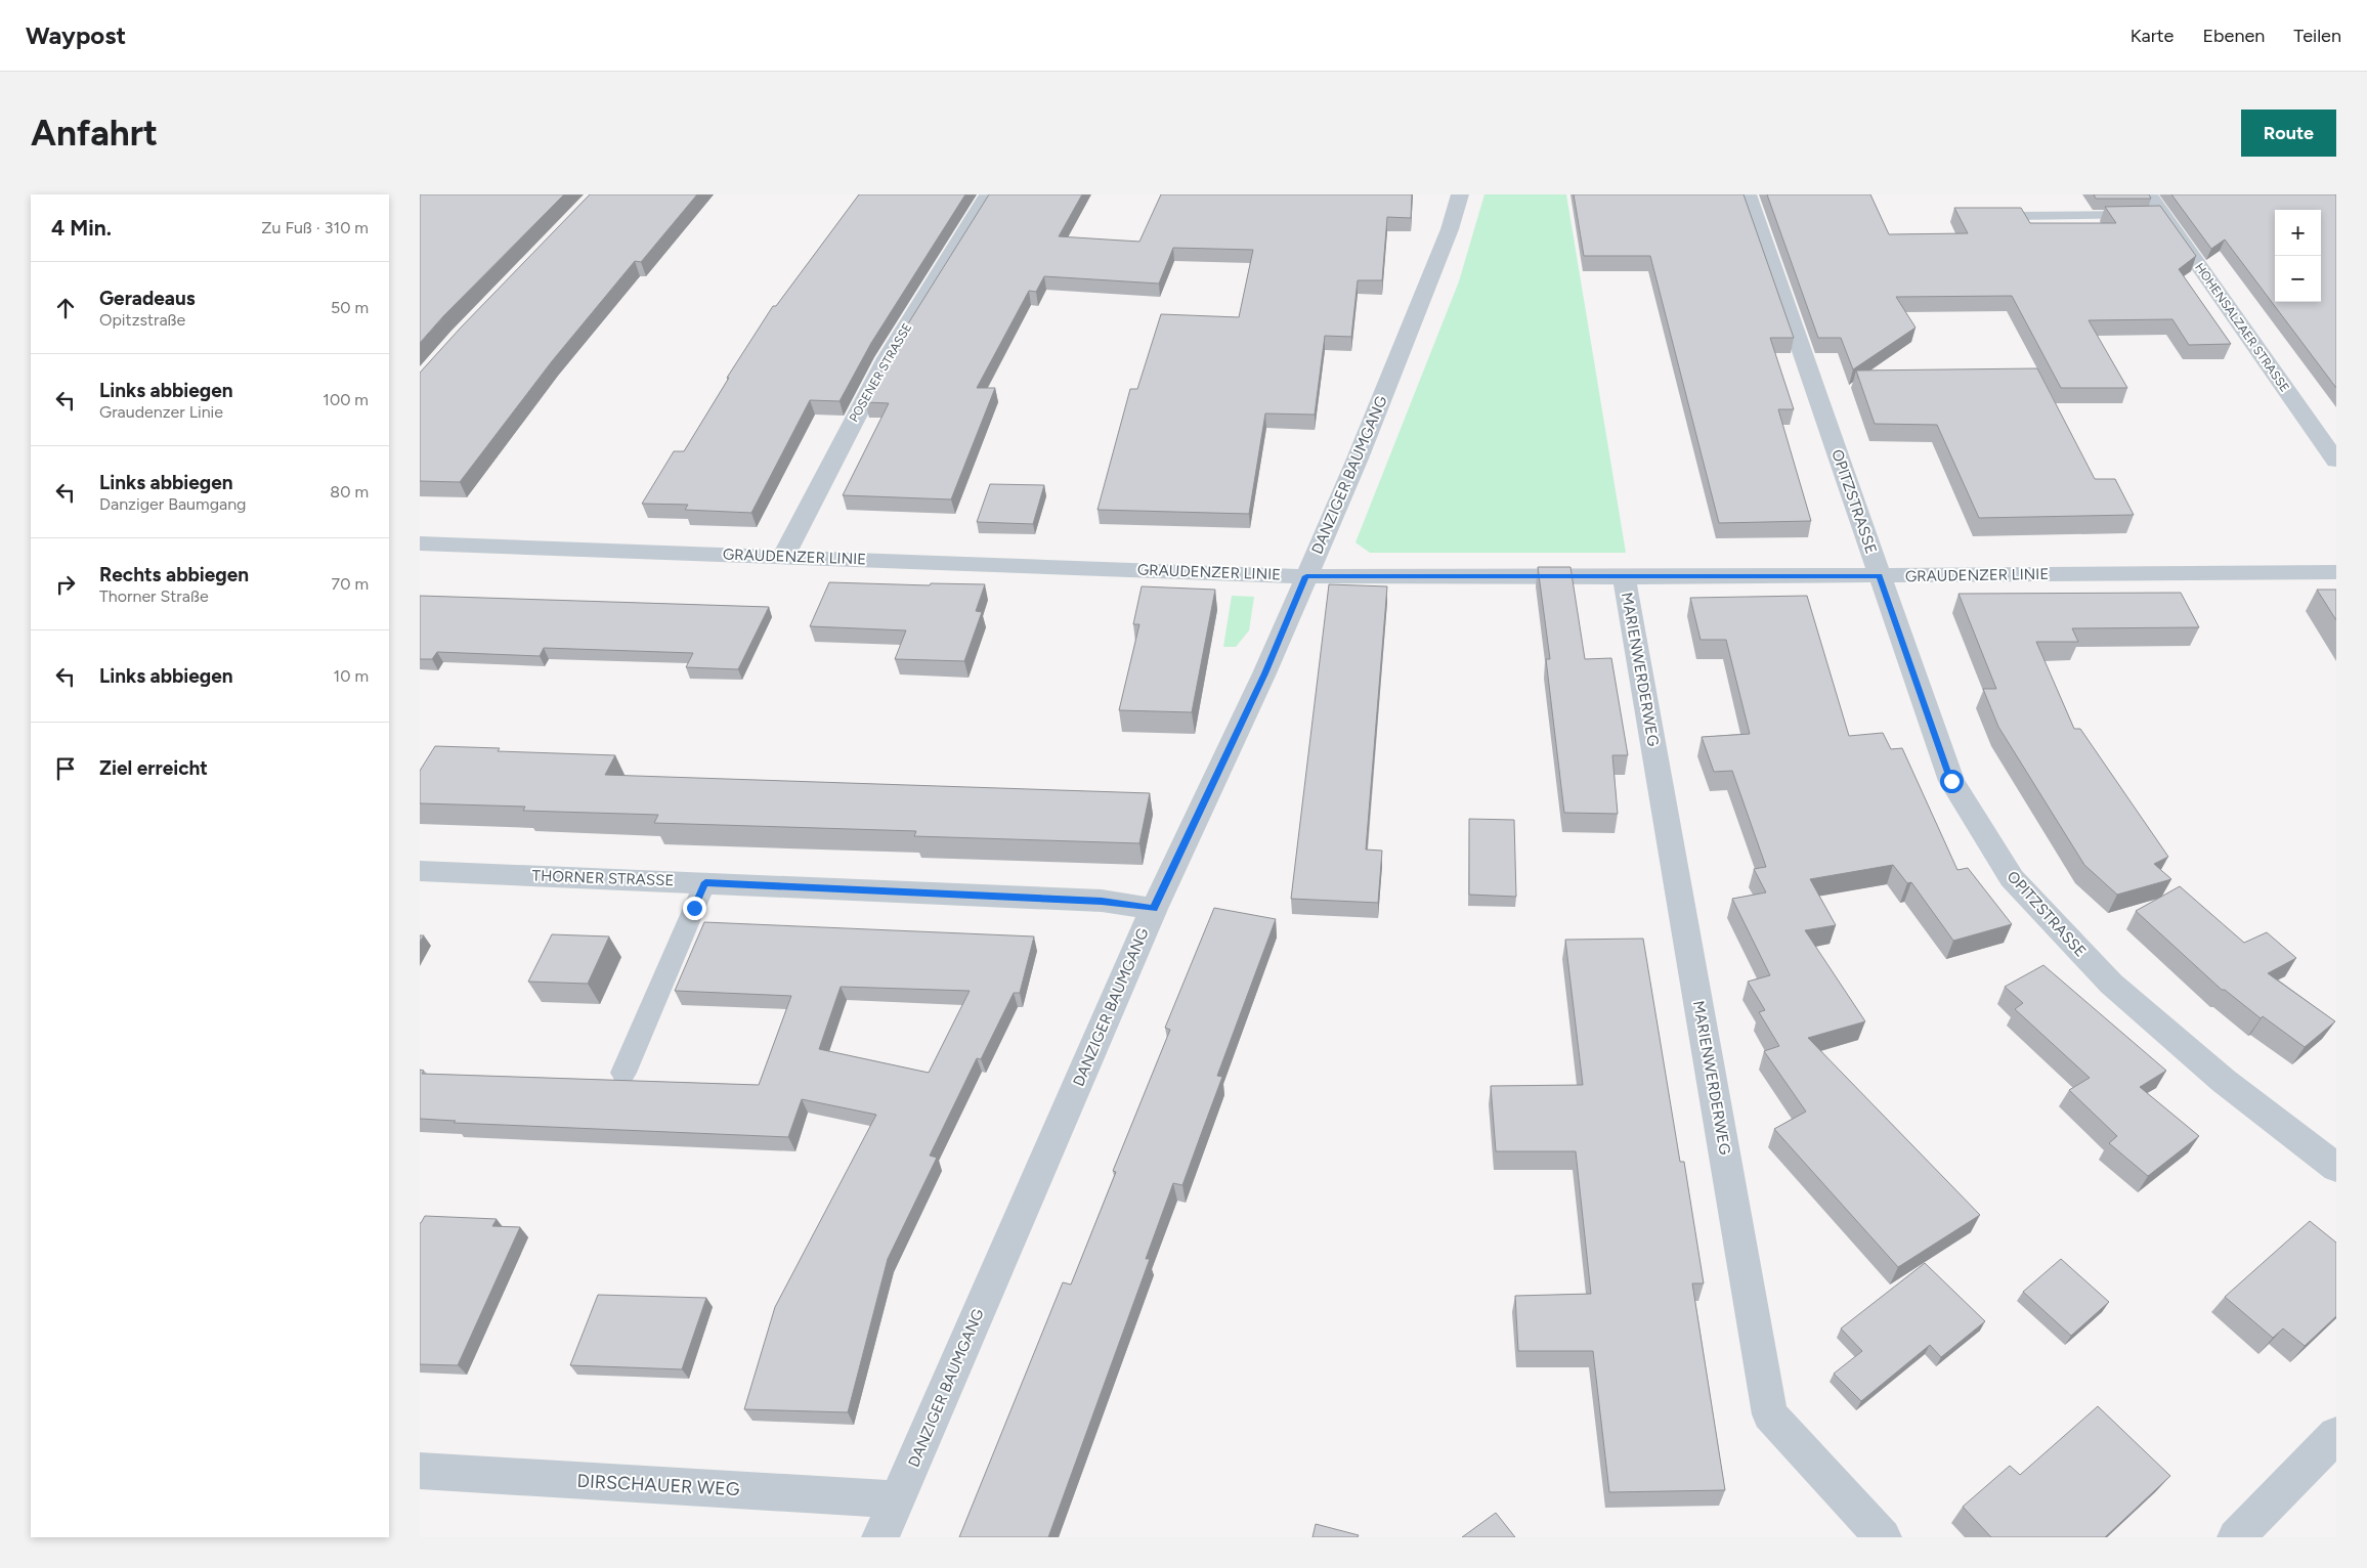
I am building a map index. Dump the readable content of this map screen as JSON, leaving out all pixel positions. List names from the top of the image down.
{
  "streets": {
    "street": [
      "HOHENSALZAER STRASSE",
      "POSENER STRASSE",
      "DANZIGER BAUMGANG",
      "OPITZSTRASSE",
      "GRAUDENZER LINIE",
      "MARIENWERDERWEG",
      "THORNER STRASSE",
      "DIRSCHAUER WEG"
    ]
  },
  "crossings": [
    ["POSENER STRASSE", "GRAUDENZER LINIE"],
    ["DANZIGER BAUMGANG", "GRAUDENZER LINIE"],
    ["DANZIGER BAUMGANG", "THORNER STRASSE"],
    ["DANZIGER BAUMGANG", "DIRSCHAUER WEG"],
    ["OPITZSTRASSE", "GRAUDENZER LINIE"],
    ["GRAUDENZER LINIE", "MARIENWERDERWEG"]
  ],
  "page": {
    "header": "Waypost",
    "nav": ["Karte", "Ebenen", "Teilen"],
    "buttons": "Route",
    "title": "Anfahrt",
    "heading": ["4 Min.", "Zu Fuß · 310 m"],
    "map_buttons": ["+", "−"],
    "list": [
      ["Geradeaus", "Opitzstraße", "50 m"],
      ["Links abbiegen", "Graudenzer Linie", "100 m"],
      ["Links abbiegen", "Danziger Baumgang", "80 m"],
      ["Rechts abbiegen", "Thorner Straße", "70 m"],
      ["Links abbiegen", "10 m"],
      "Ziel erreicht"
    ]
  }
}
